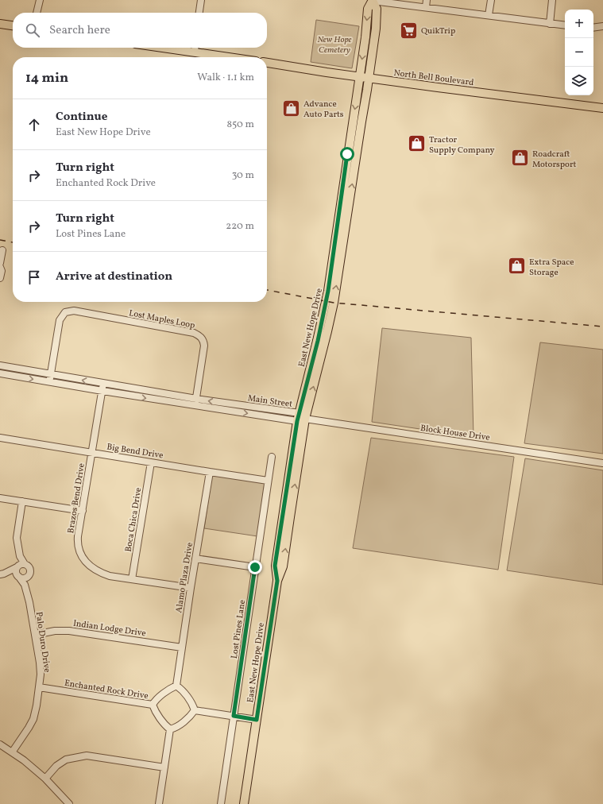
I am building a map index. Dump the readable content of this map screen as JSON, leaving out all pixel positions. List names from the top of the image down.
{
  "streets": {
    "main road": ["North Bell Boulevard", "East New Hope Drive"],
    "street": [
      "Lost Maples Loop",
      "Main Street",
      "Block House Drive",
      "Big Bend Drive",
      "Brazos Bend Drive",
      "Boca Chica Drive",
      "Alamo Plaza Drive",
      "Indian Lodge Drive",
      "Lost Pines Lane",
      "Palo Duro Drive",
      "Enchanted Rock Drive"
    ]
  },
  "crossings": [
    ["North Bell Boulevard", "East New Hope Drive"],
    ["Lost Maples Loop", "Main Street"],
    ["East New Hope Drive", "Main Street"],
    ["East New Hope Drive", "Block House Drive"],
    ["Main Street", "Block House Drive"],
    ["Main Street", "Brazos Bend Drive"],
    ["Big Bend Drive", "Brazos Bend Drive"],
    ["Big Bend Drive", "Boca Chica Drive"],
    ["Big Bend Drive", "Alamo Plaza Drive"],
    ["Big Bend Drive", "Lost Pines Lane"],
    ["Brazos Bend Drive", "Boca Chica Drive"],
    ["Brazos Bend Drive", "Alamo Plaza Drive"],
    ["Alamo Plaza Drive", "Indian Lodge Drive"],
    ["Alamo Plaza Drive", "Enchanted Rock Drive"],
    ["Indian Lodge Drive", "Palo Duro Drive"],
    ["Palo Duro Drive", "Enchanted Rock Drive"]
  ],
  "parks": ["New Hope Cemetery"],
  "places": {
    "supermarket": ["QuikTrip"],
    "shop": [
      "Advance Auto Parts",
      "Tractor Supply Company",
      "Roadcraft Motorsport",
      "Extra Space Storage"
    ]
  },
  "page": {
    "map_buttons": ["+", "−"],
    "search": "Search here",
    "heading": ["14 min", "Walk · 1.1 km"],
    "list": [
      ["Continue", "East New Hope Drive", "850 m"],
      ["Turn right", "Enchanted Rock Drive", "30 m"],
      ["Turn right", "Lost Pines Lane", "220 m"],
      "Arrive at destination"
    ]
  }
}
